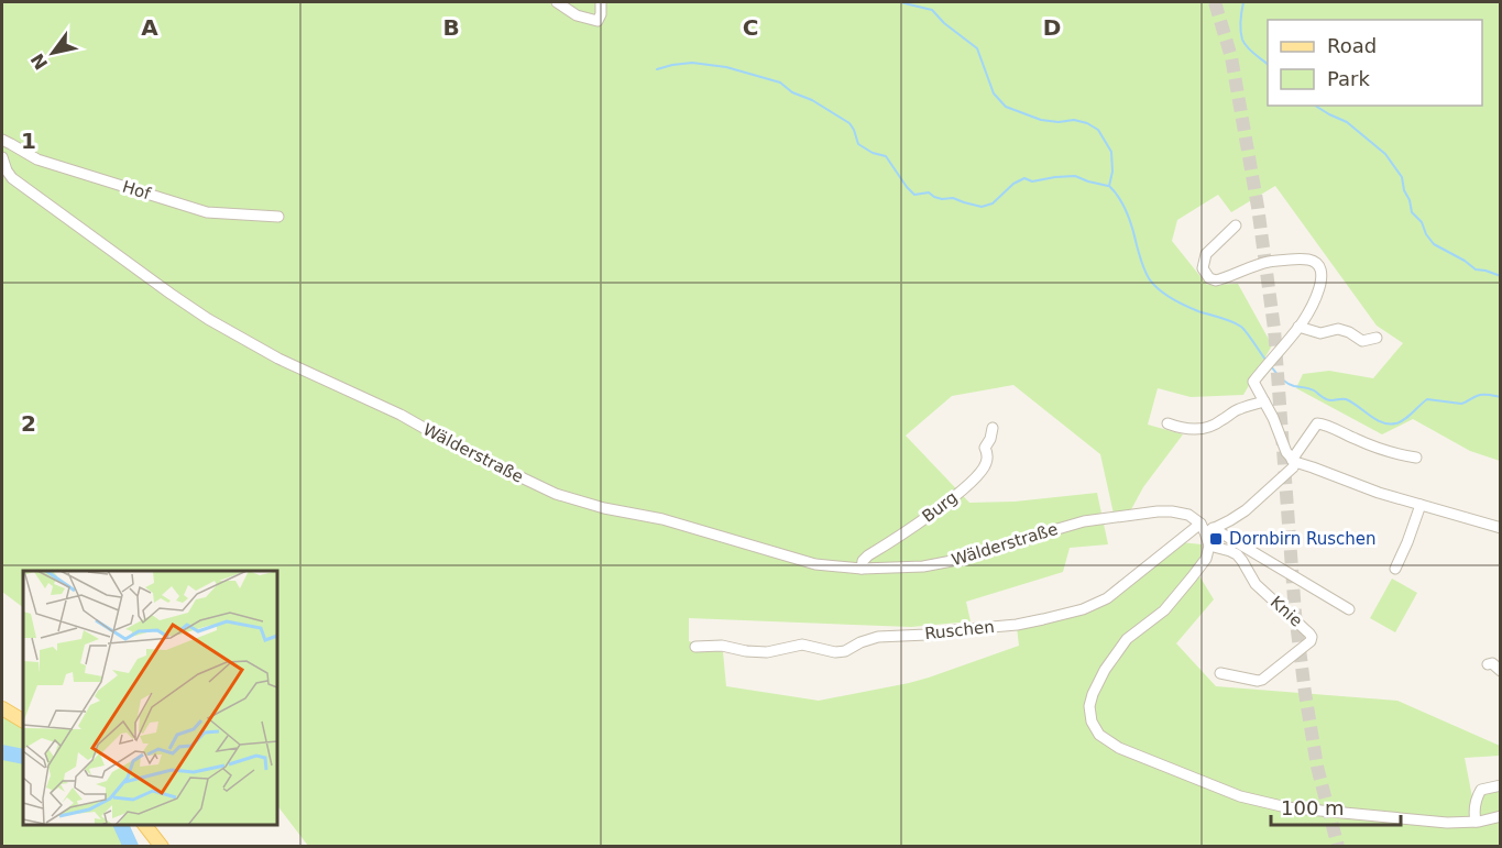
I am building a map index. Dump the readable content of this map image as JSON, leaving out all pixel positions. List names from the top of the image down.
{
  "streets": {
    "street": [
      "Hof",
      "Wälderstraße",
      "Burg",
      "Knie",
      "Ruschen"
    ]
  },
  "crossings": [
    ["Wälderstraße", "Burg"],
    ["Wälderstraße", "Knie"],
    ["Wälderstraße", "Ruschen"],
    ["Knie", "Ruschen"]
  ],
  "places": {
    "transit": ["Dornbirn Ruschen"]
  },
  "legend": ["Road", "Park"],
  "scale_bar": "100 m",
  "north": "bottom left",
  "grid": {
    "columns": [
      "A",
      "B",
      "C",
      "D"
    ],
    "rows": ["1", "2"]
  }
}
